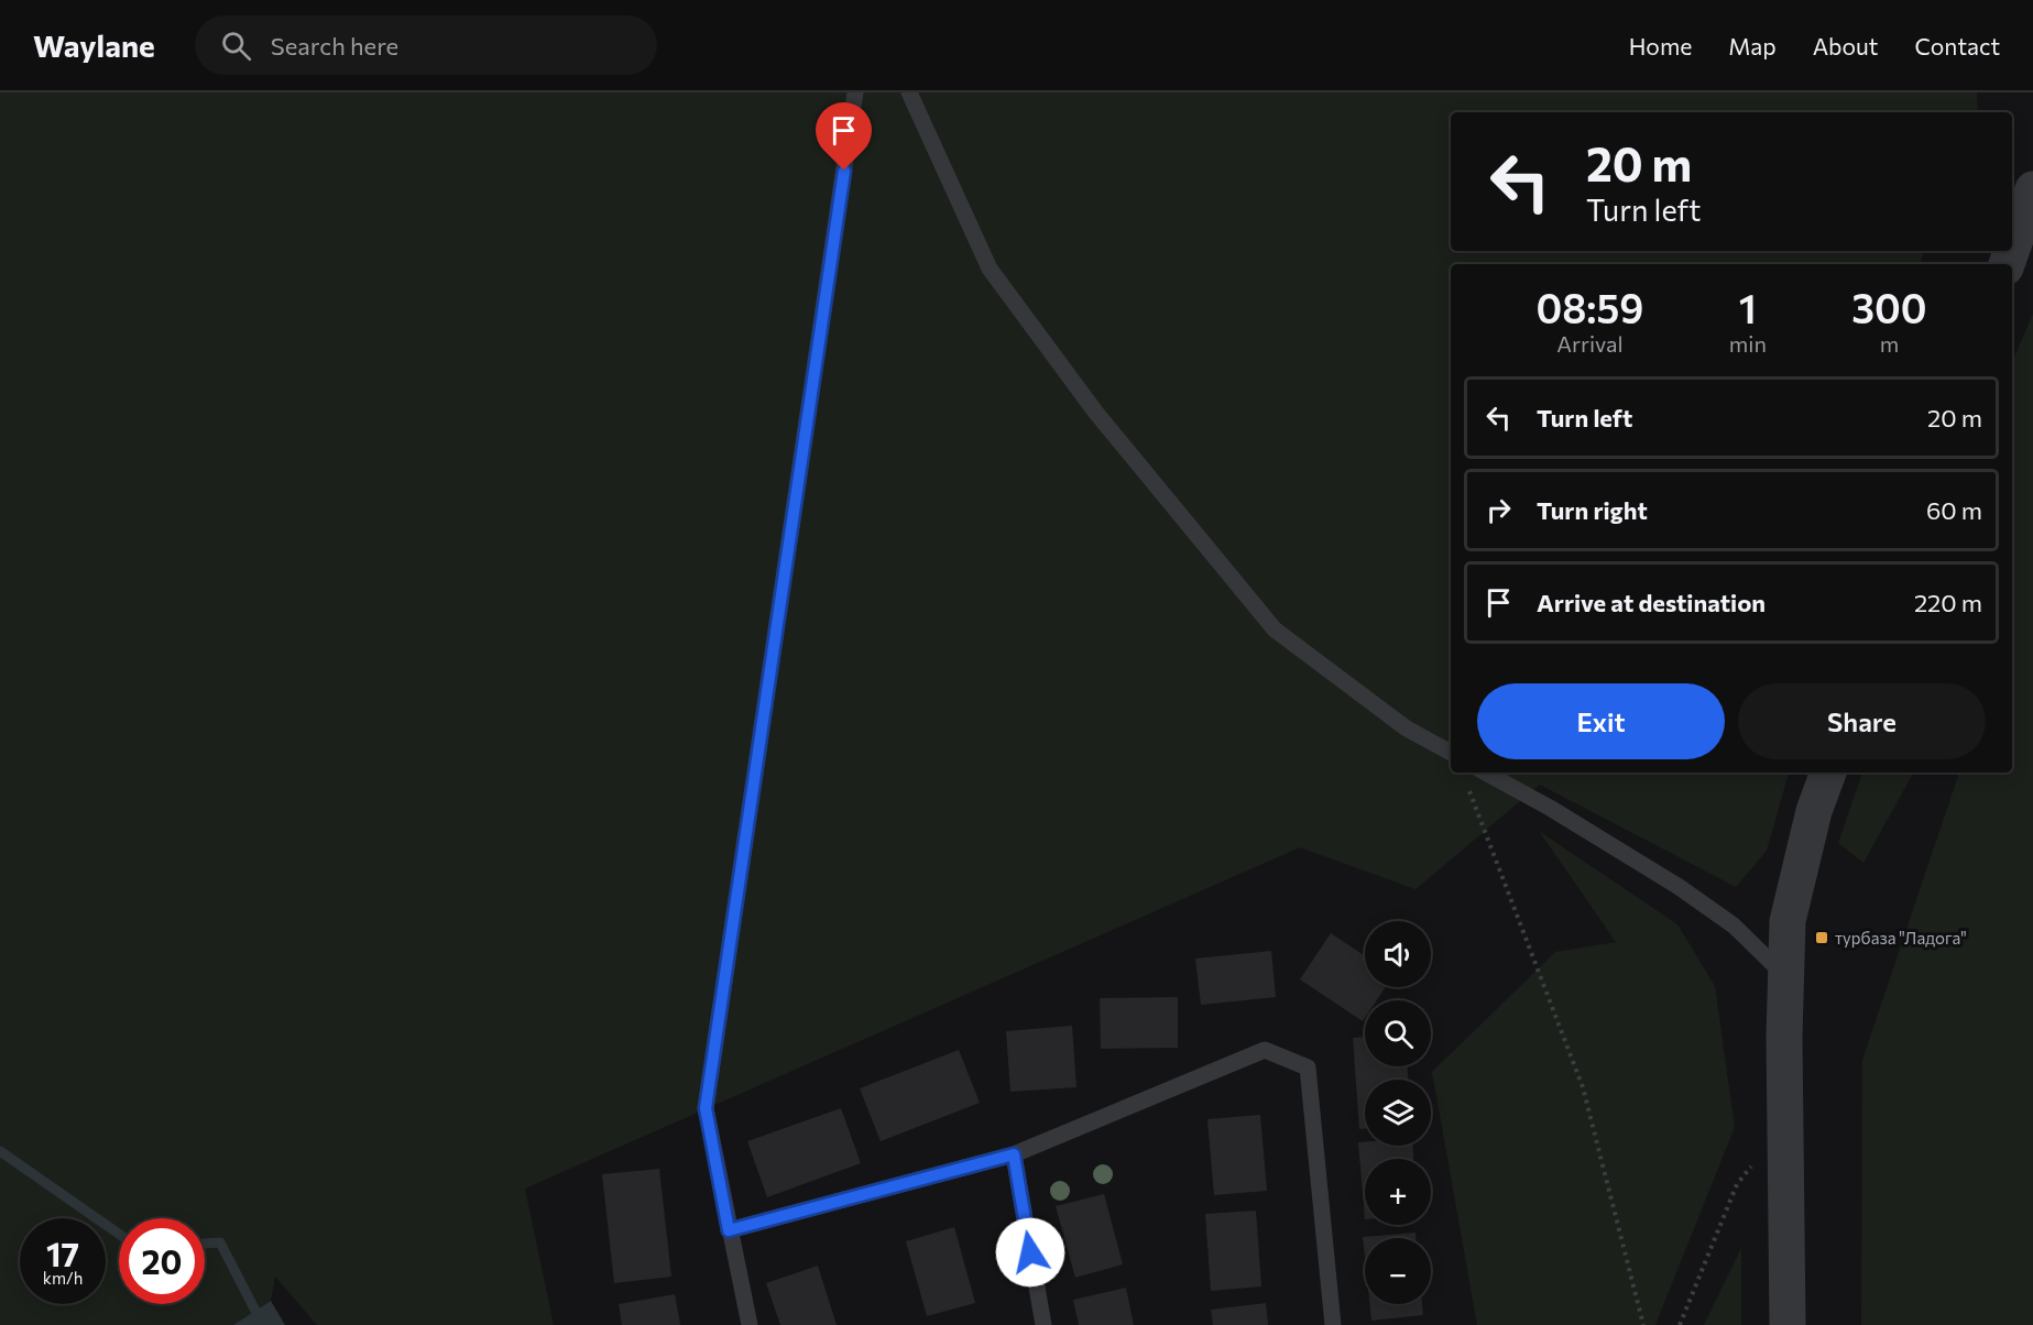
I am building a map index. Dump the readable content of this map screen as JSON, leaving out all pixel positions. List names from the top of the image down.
{
  "places": {
    "transit": ["турбаза \"Ладога\""]
  },
  "page": {
    "header": "Waylane",
    "search": "Search here",
    "nav": [
      "Home",
      "Map",
      "About",
      "Contact"
    ],
    "turn": ["20 m", "Turn left"],
    "eta": [
      "08:59",
      "Arrival",
      "1",
      "min",
      "300",
      "m"
    ],
    "list": [
      {
        "name": "Turn left",
        "value": "20 m"
      },
      {
        "name": "Turn right",
        "value": "60 m"
      },
      {
        "name": "Arrive at destination",
        "value": "220 m"
      }
    ],
    "buttons": ["Exit", "Share"],
    "map_buttons": ["+", "−"],
    "speed": "17 km/h",
    "limit": "20"
  }
}
